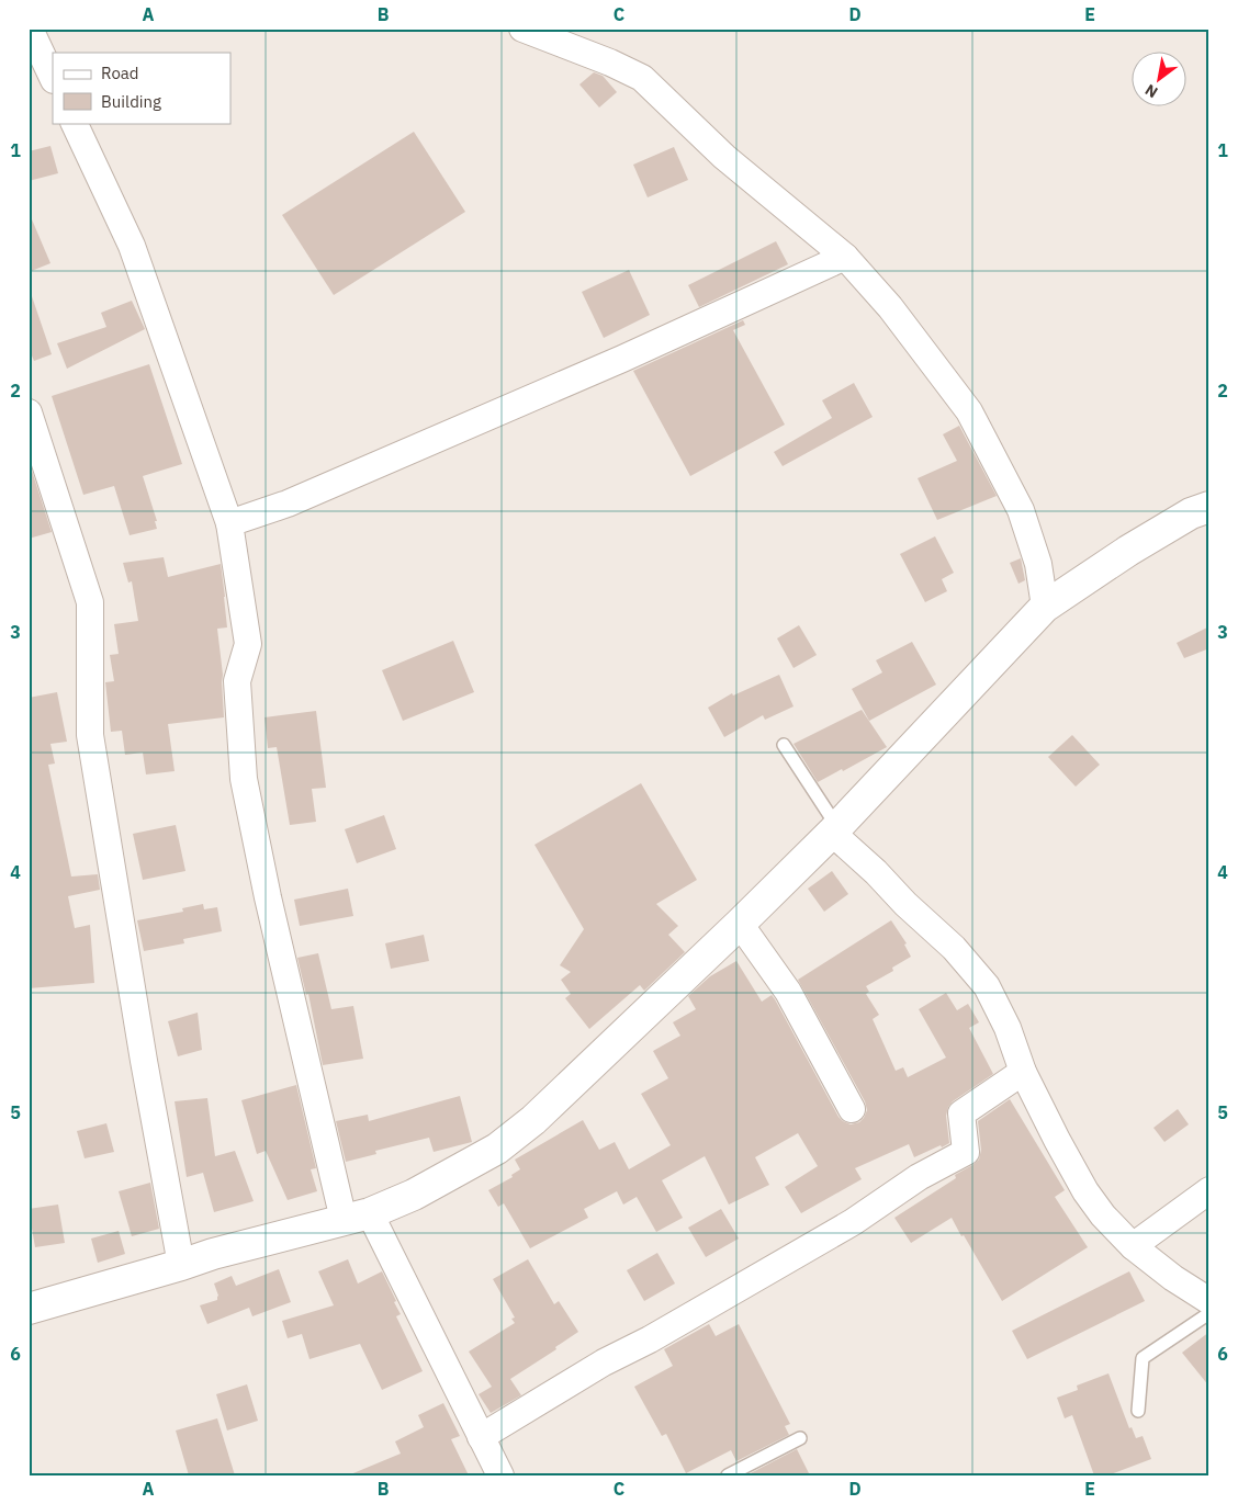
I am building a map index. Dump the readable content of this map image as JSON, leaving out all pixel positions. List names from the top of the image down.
{
  "legend": ["Road", "Building"],
  "north": "bottom left",
  "grid": {
    "columns": [
      "A",
      "B",
      "C",
      "D",
      "E"
    ],
    "rows": [
      "1",
      "2",
      "3",
      "4",
      "5",
      "6"
    ]
  }
}
